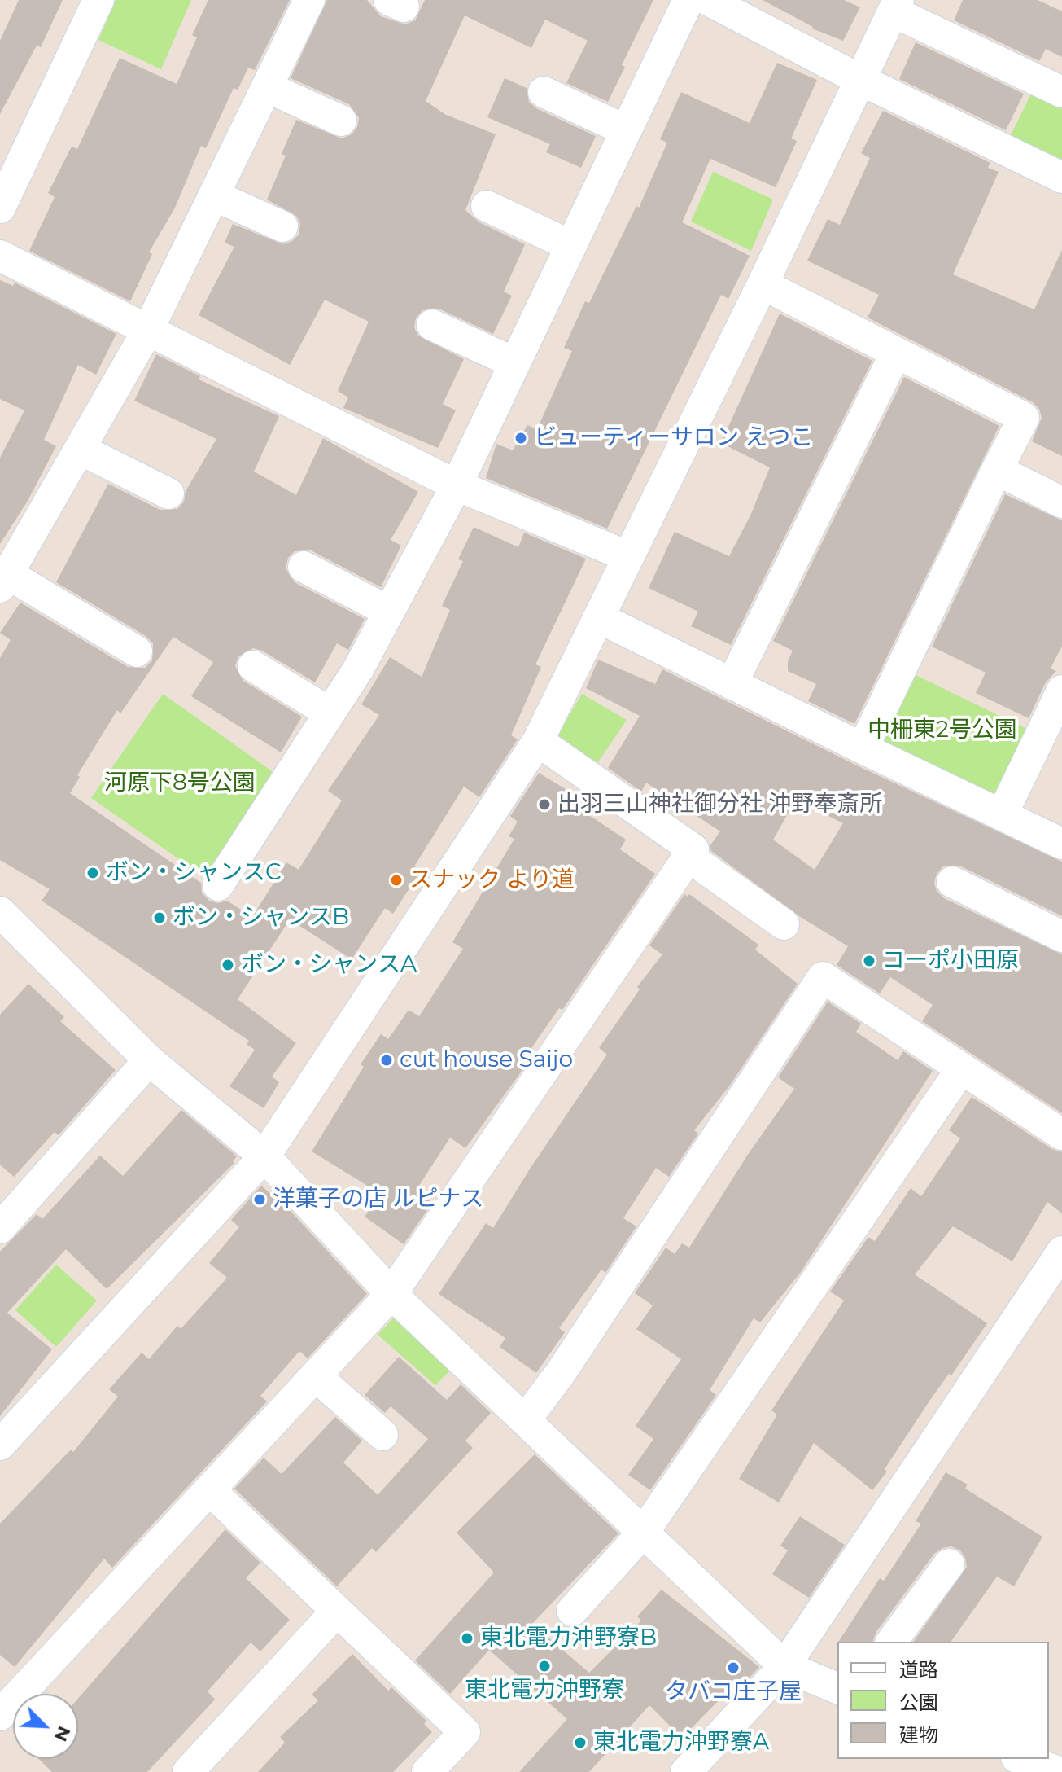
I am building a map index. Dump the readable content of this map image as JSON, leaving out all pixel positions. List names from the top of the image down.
{
  "parks": ["中柵東2号公園", "河原下8号公園"],
  "places": [
    "ビューティーサロン えつこ",
    "出羽三山神社御分社 沖野奉斎所",
    "ボン・シャンスC",
    "スナック より道",
    "ボン・シャンスB",
    "コーポ小田原",
    "ボン・シャンスA",
    "cut house Saijo",
    "洋菓子の店 ルピナス",
    "東北電力沖野寮B",
    "東北電力沖野寮",
    "タバコ庄子屋",
    "東北電力沖野寮A"
  ],
  "legend": ["道路", "公園", "建物"],
  "north": "bottom right"
}
